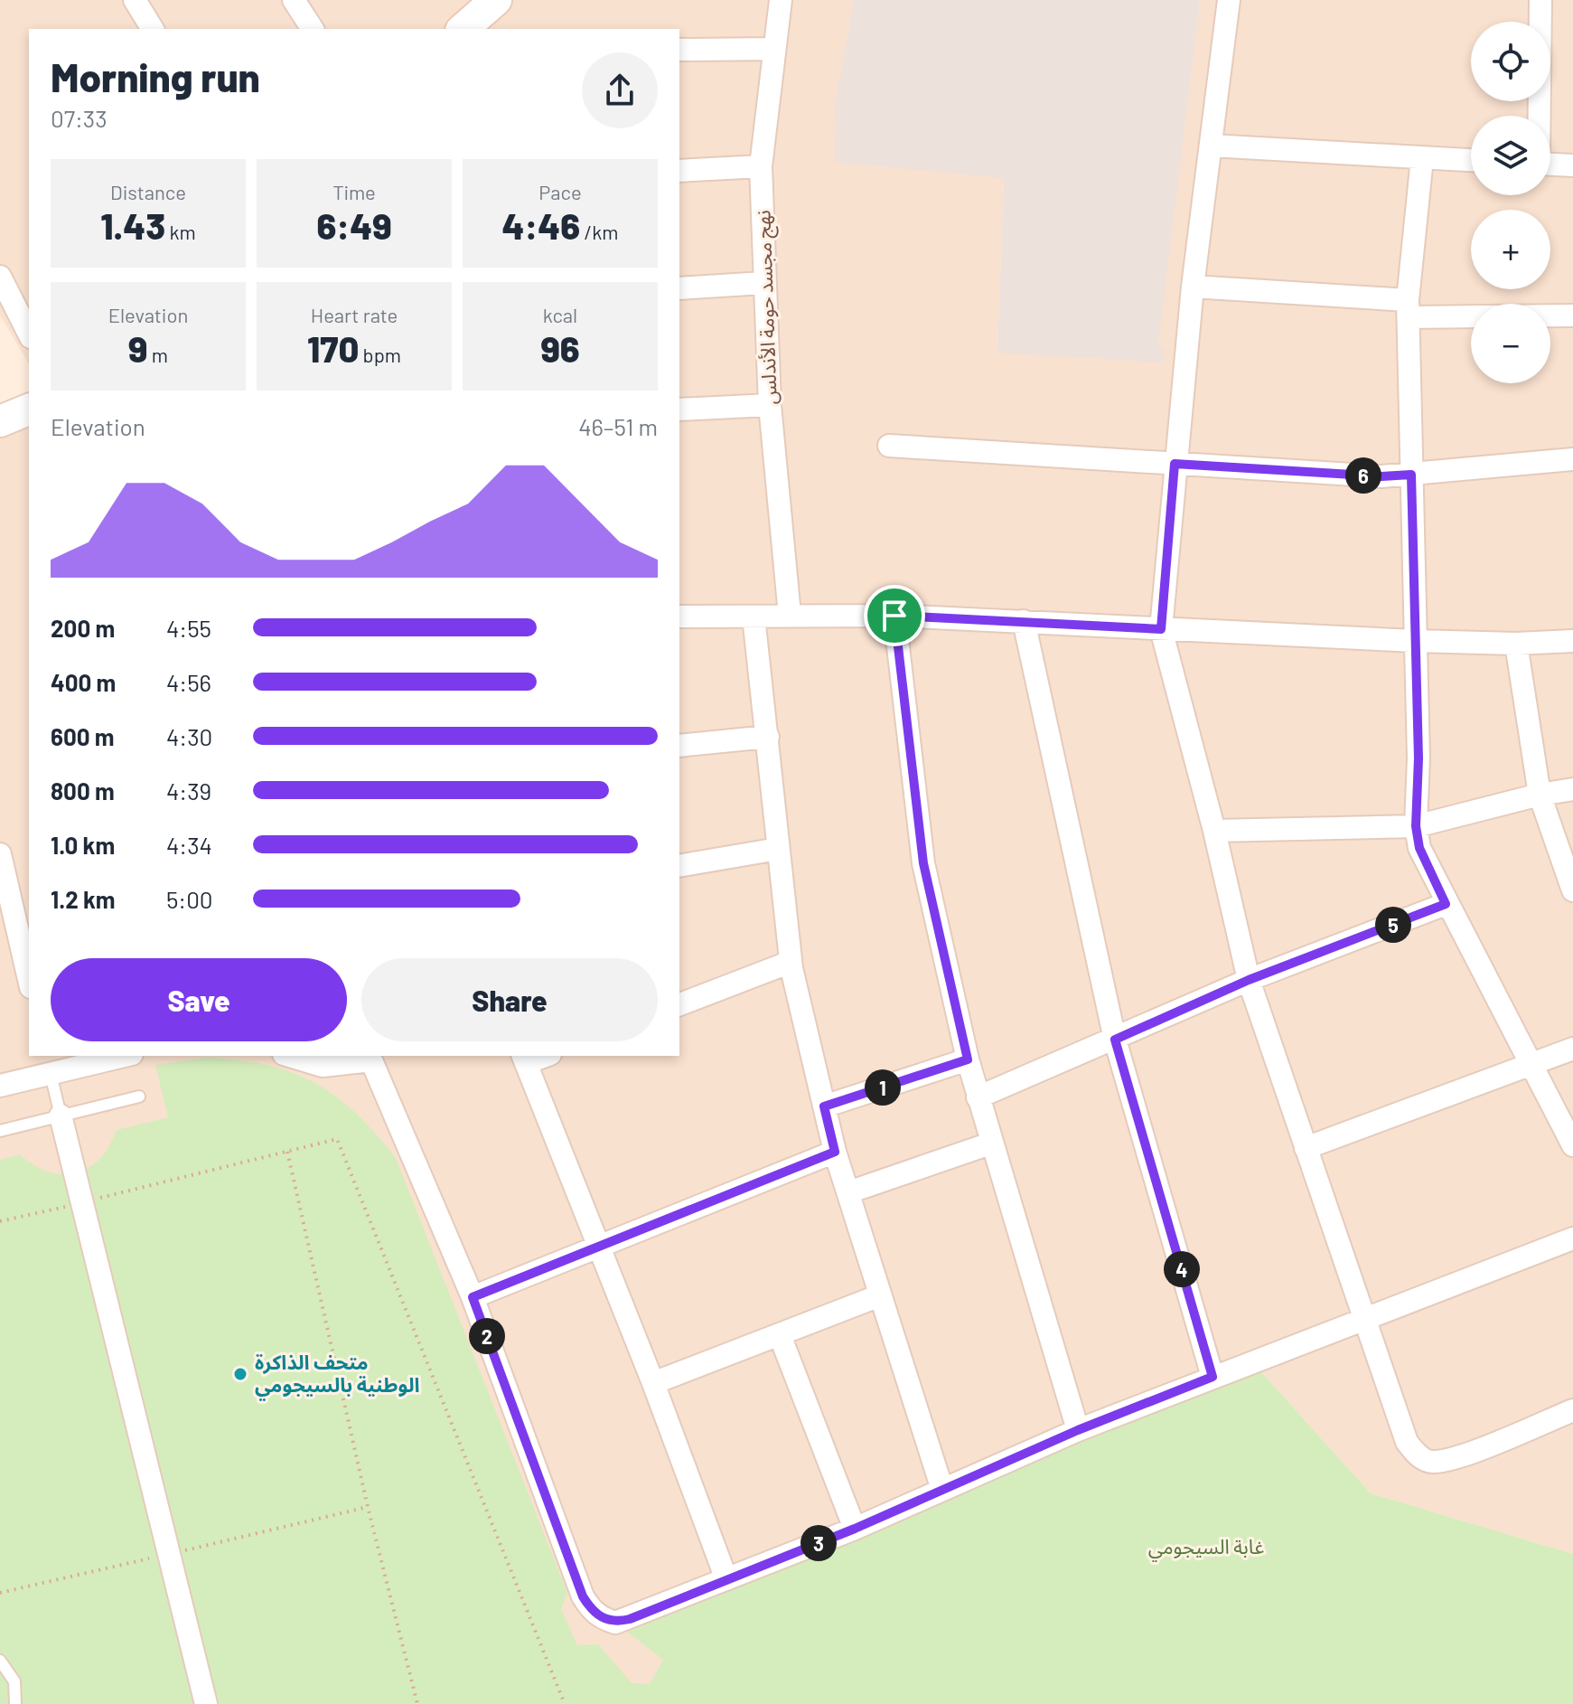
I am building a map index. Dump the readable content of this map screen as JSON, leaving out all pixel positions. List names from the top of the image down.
{
  "streets": {
    "street": ["نهج مجسد حومة الأندلس"]
  },
  "parks": ["غابة السيجومي"],
  "places": ["متحف الذاكرة الوطنية بالسيجومي"],
  "page": {
    "map_buttons": ["+", "−"],
    "heading": ["Morning run", "07:33"],
    "stats": [
      ["Distance", "1.43 km"],
      ["Time", "6:49"],
      ["Pace", "4:46 /km"],
      ["Elevation", "9 m"],
      ["Heart rate", "170 bpm"],
      ["kcal", "96"]
    ],
    "chart": ["Elevation", "46–51 m"],
    "pins": [
      "6",
      "5",
      "1",
      "4",
      "2",
      "3"
    ],
    "list": [
      {
        "name": "200 m",
        "note": "4:55"
      },
      {
        "name": "400 m",
        "note": "4:56"
      },
      {
        "name": "600 m",
        "note": "4:30"
      },
      {
        "name": "800 m",
        "note": "4:39"
      },
      {
        "name": "1.0 km",
        "note": "4:34"
      },
      {
        "name": "1.2 km",
        "note": "5:00"
      }
    ],
    "buttons": ["Save", "Share"]
  }
}
